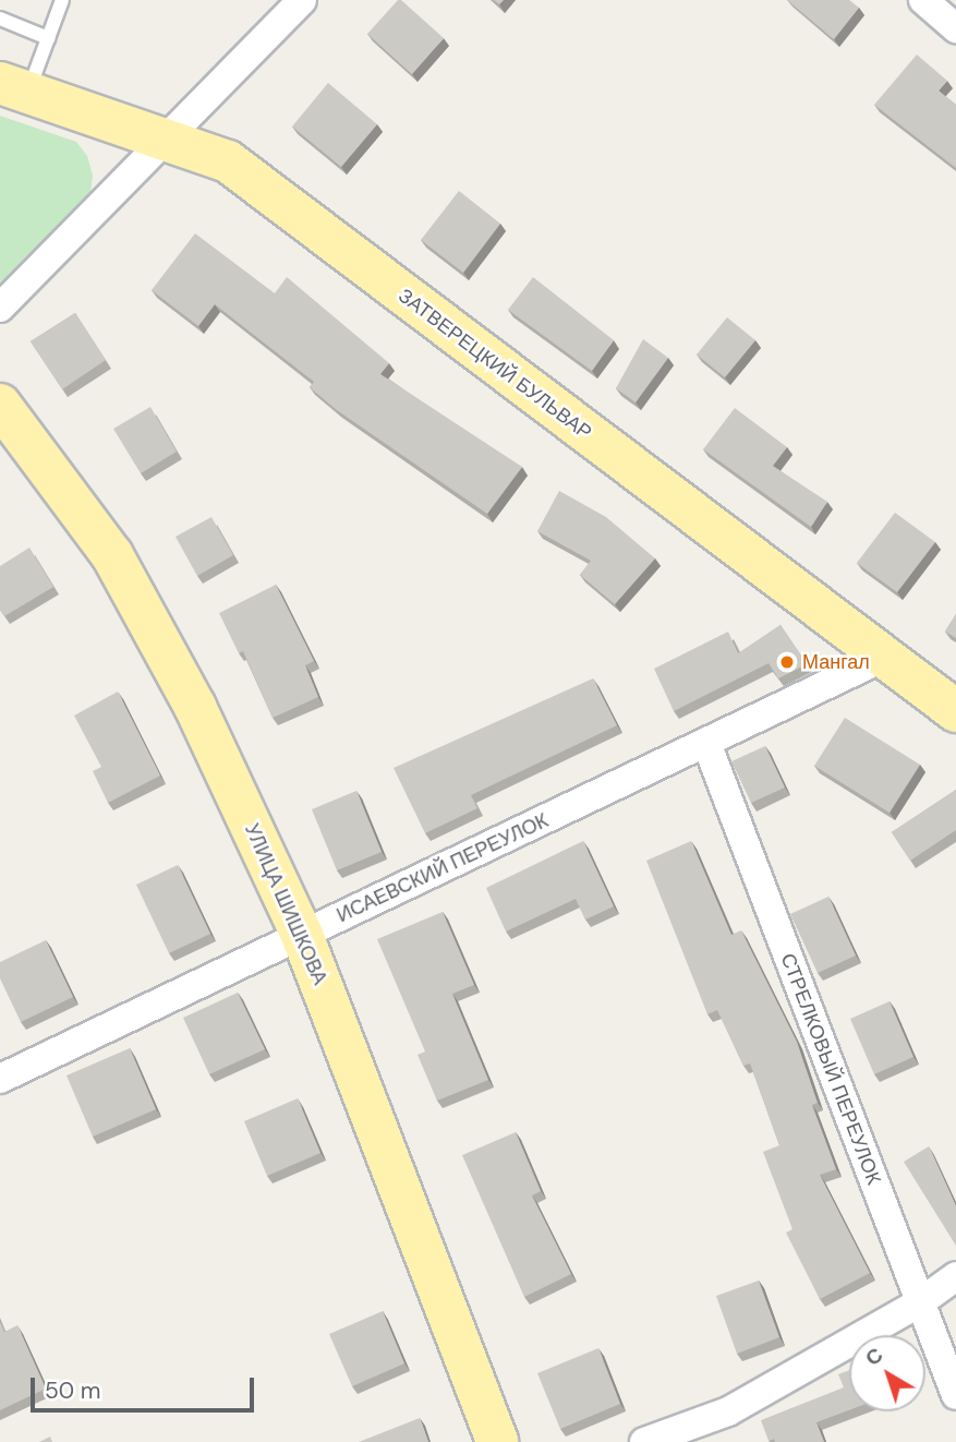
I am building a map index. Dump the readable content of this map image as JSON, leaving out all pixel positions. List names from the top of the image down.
{
  "streets": {
    "main road": ["ЗАТВЕРЕЦКИЙ БУЛЬВАР", "УЛИЦА ШИШКОВА"],
    "street": ["ИСАЕВСКИЙ ПЕРЕУЛОК", "СТРЕЛКОВЫЙ ПЕРЕУЛОК"]
  },
  "crossings": [
    ["ЗАТВЕРЕЦКИЙ БУЛЬВАР", "ИСАЕВСКИЙ ПЕРЕУЛОК"],
    ["ИСАЕВСКИЙ ПЕРЕУЛОК", "УЛИЦА ШИШКОВА"],
    ["ИСАЕВСКИЙ ПЕРЕУЛОК", "СТРЕЛКОВЫЙ ПЕРЕУЛОК"]
  ],
  "places": ["Мангал"],
  "scale_bar": "50 m",
  "north": "top left"
}
